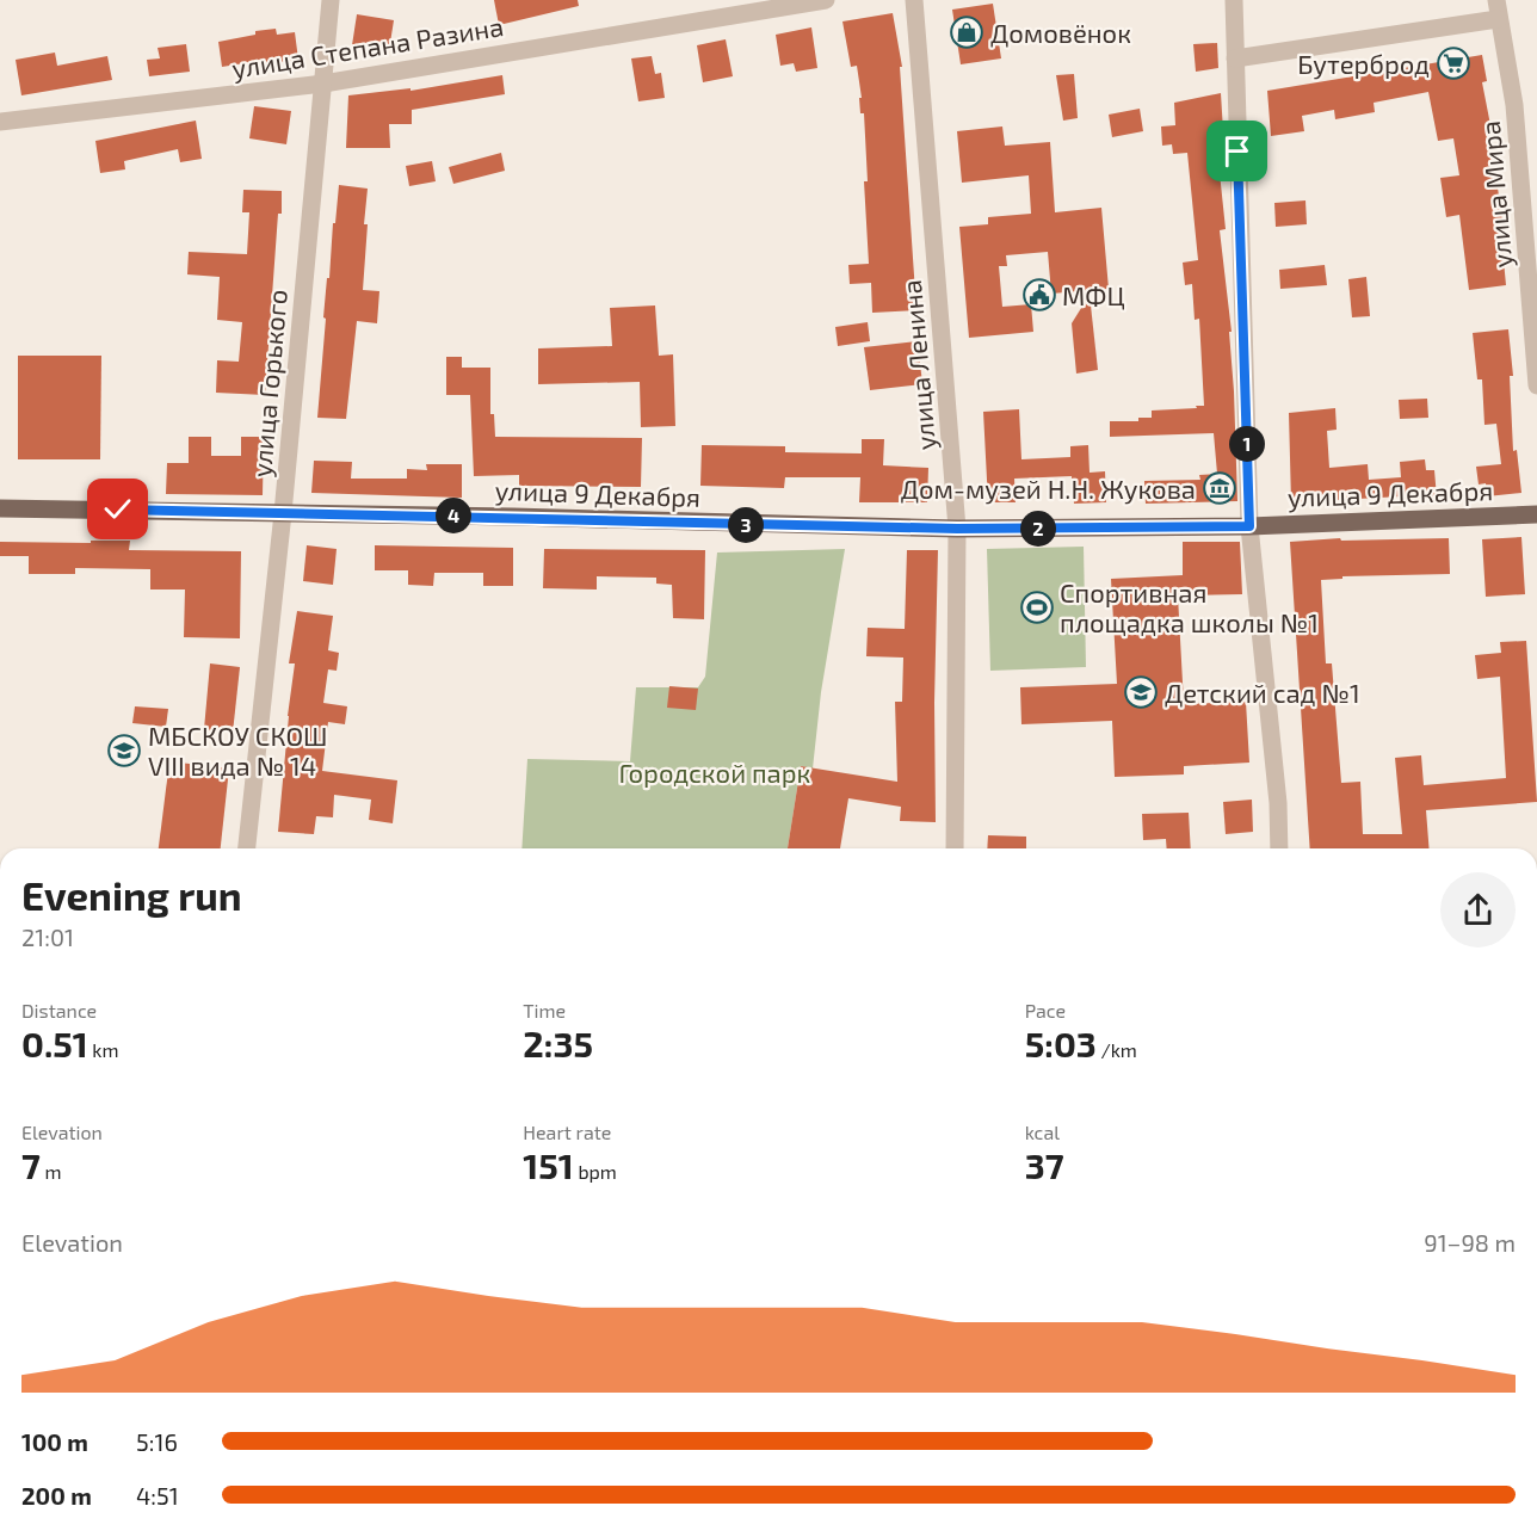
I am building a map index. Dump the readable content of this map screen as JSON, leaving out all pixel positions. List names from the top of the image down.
{
  "streets": {
    "main road": ["улица 9 Декабря"],
    "street": [
      "улица Степана Разина",
      "улица Мира",
      "улица Ленина",
      "улица Горького"
    ]
  },
  "crossings": [
    ["улица Степана Разина", "улица Горького"],
    ["улица Ленина", "улица 9 Декабря"],
    ["улица Горького", "улица 9 Декабря"]
  ],
  "parks": ["Городской парк"],
  "places": {
    "shop": ["Домовёнок"],
    "supermarket": ["Бутерброд"],
    "public building": ["МФЦ"],
    "museum": ["Дом-музей Н.Н. Жукова"],
    "sports": ["Спортивная площадка школы №1"],
    "school or university": ["Детский сад №1", "МБСКОУ СКОШ VIII вида № 14"]
  },
  "page": {
    "pins": [
      "1",
      "4",
      "3",
      "2"
    ],
    "heading": ["Evening run", "21:01"],
    "stats": [
      ["Distance", "0.51 km"],
      ["Time", "2:35"],
      ["Pace", "5:03 /km"],
      ["Elevation", "7 m"],
      ["Heart rate", "151 bpm"],
      ["kcal", "37"]
    ],
    "chart": ["Elevation", "91–98 m"],
    "list": [
      {
        "name": "100 m",
        "note": "5:16"
      },
      {
        "name": "200 m",
        "note": "4:51"
      }
    ]
  }
}
